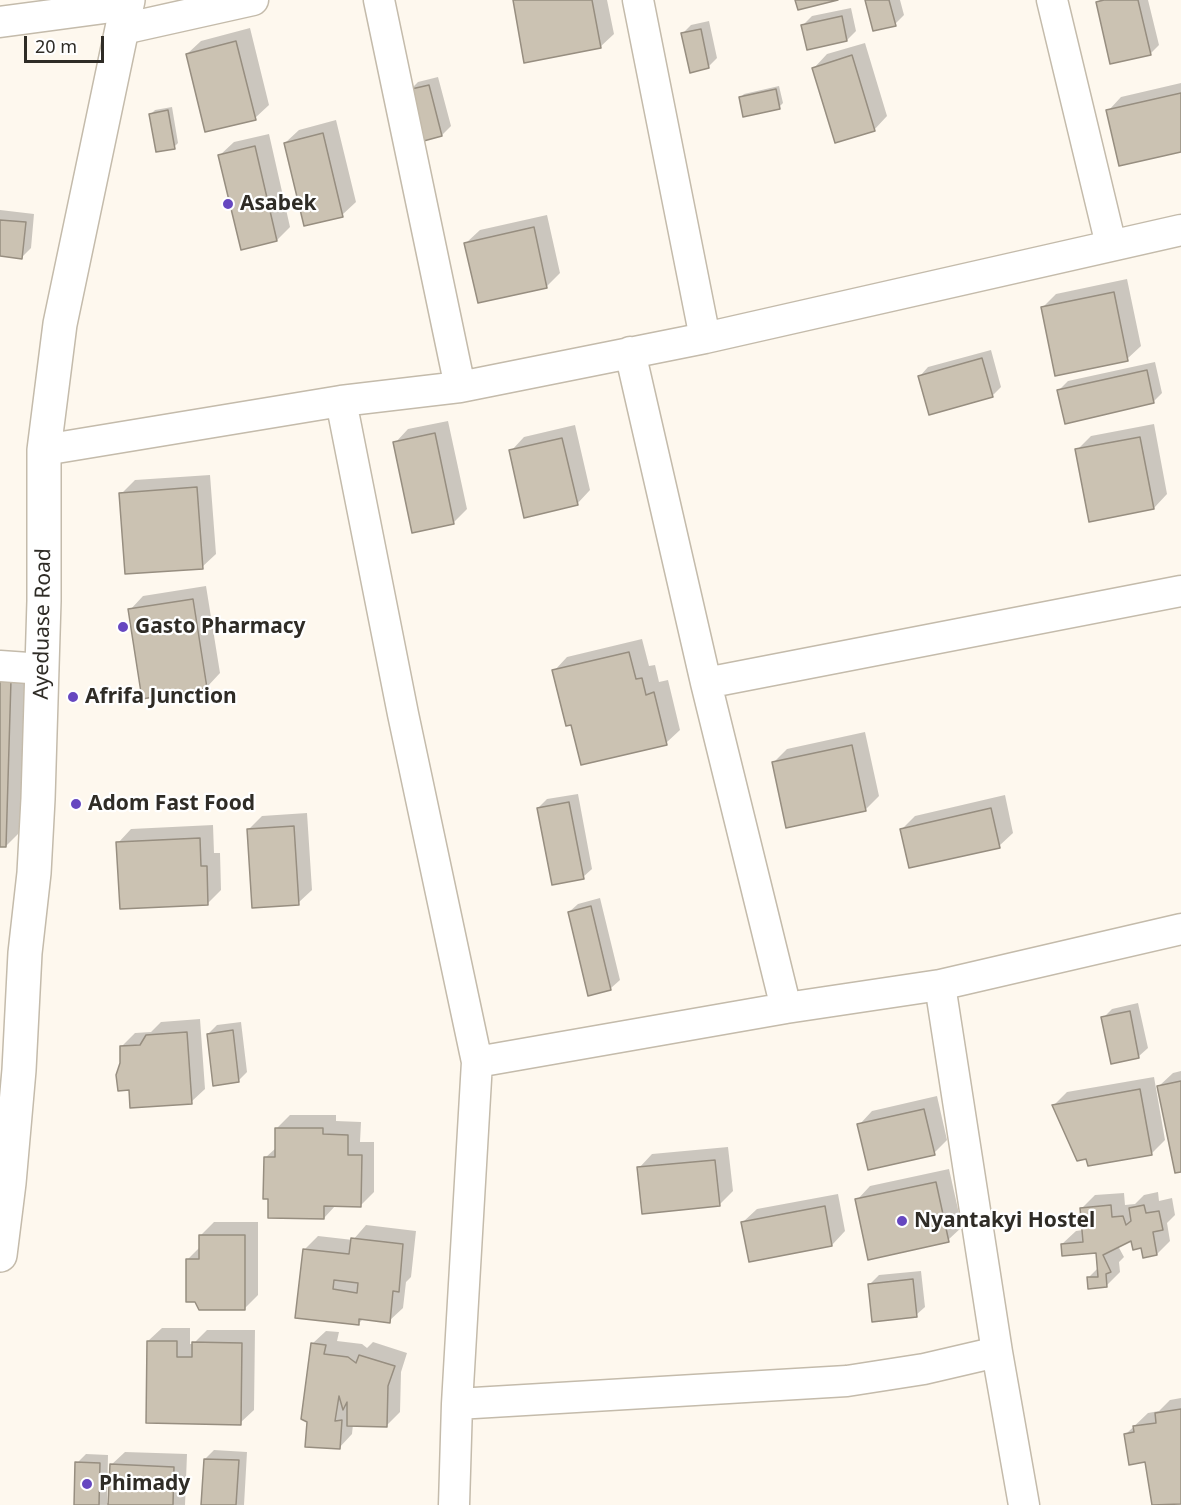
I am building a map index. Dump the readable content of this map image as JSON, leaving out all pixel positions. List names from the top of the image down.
{
  "streets": {
    "street": ["Ayeduase Road"]
  },
  "places": [
    "Asabek",
    "Gasto Pharmacy",
    "Afrifa Junction",
    "Adom Fast Food",
    "Nyantakyi Hostel",
    "Phimady"
  ],
  "scale_bar": "20 m"
}
